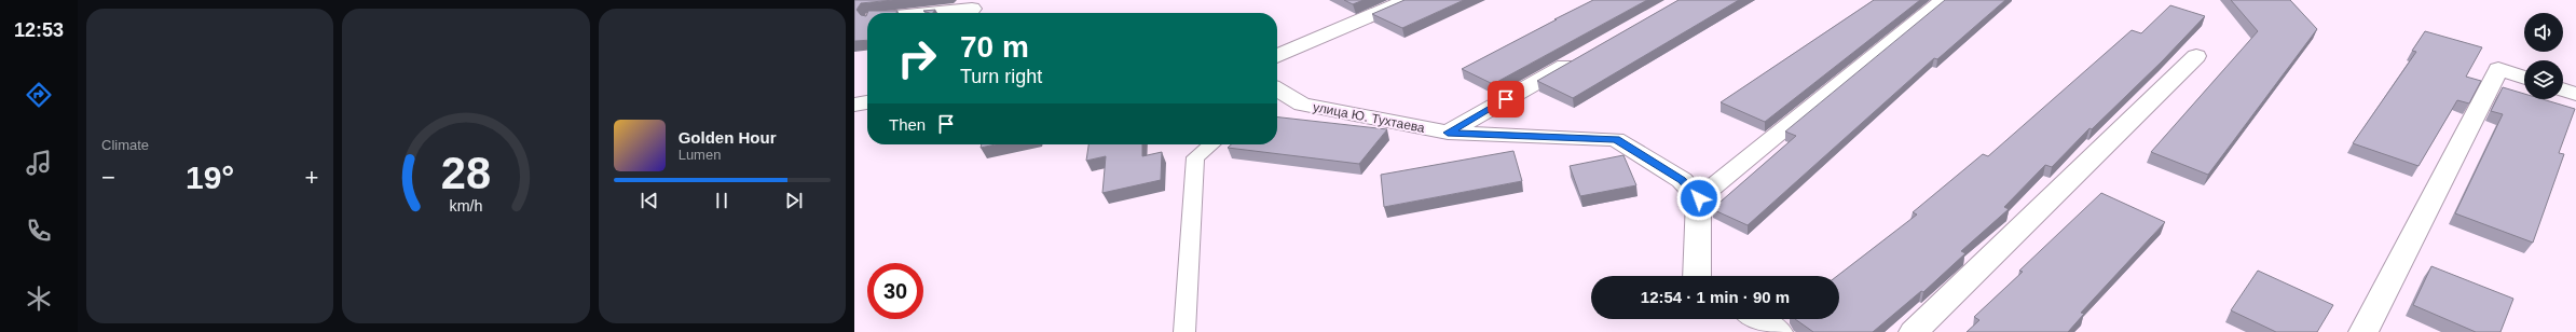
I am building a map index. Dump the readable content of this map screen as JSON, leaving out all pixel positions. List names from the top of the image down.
{
  "streets": {
    "street": ["улица Ю. Тухтаева"]
  },
  "page": {
    "tabs": "12:53",
    "tile": "Climate",
    "turn": ["70 m", "Turn right"],
    "then": "Then",
    "song": ["Golden Hour", "Lumen"],
    "heat": ["−", "19°", "+"],
    "limit": "30",
    "trip": "12:54 · 1 min · 90 m",
    "gauge": ["28", "km/h"]
  }
}
